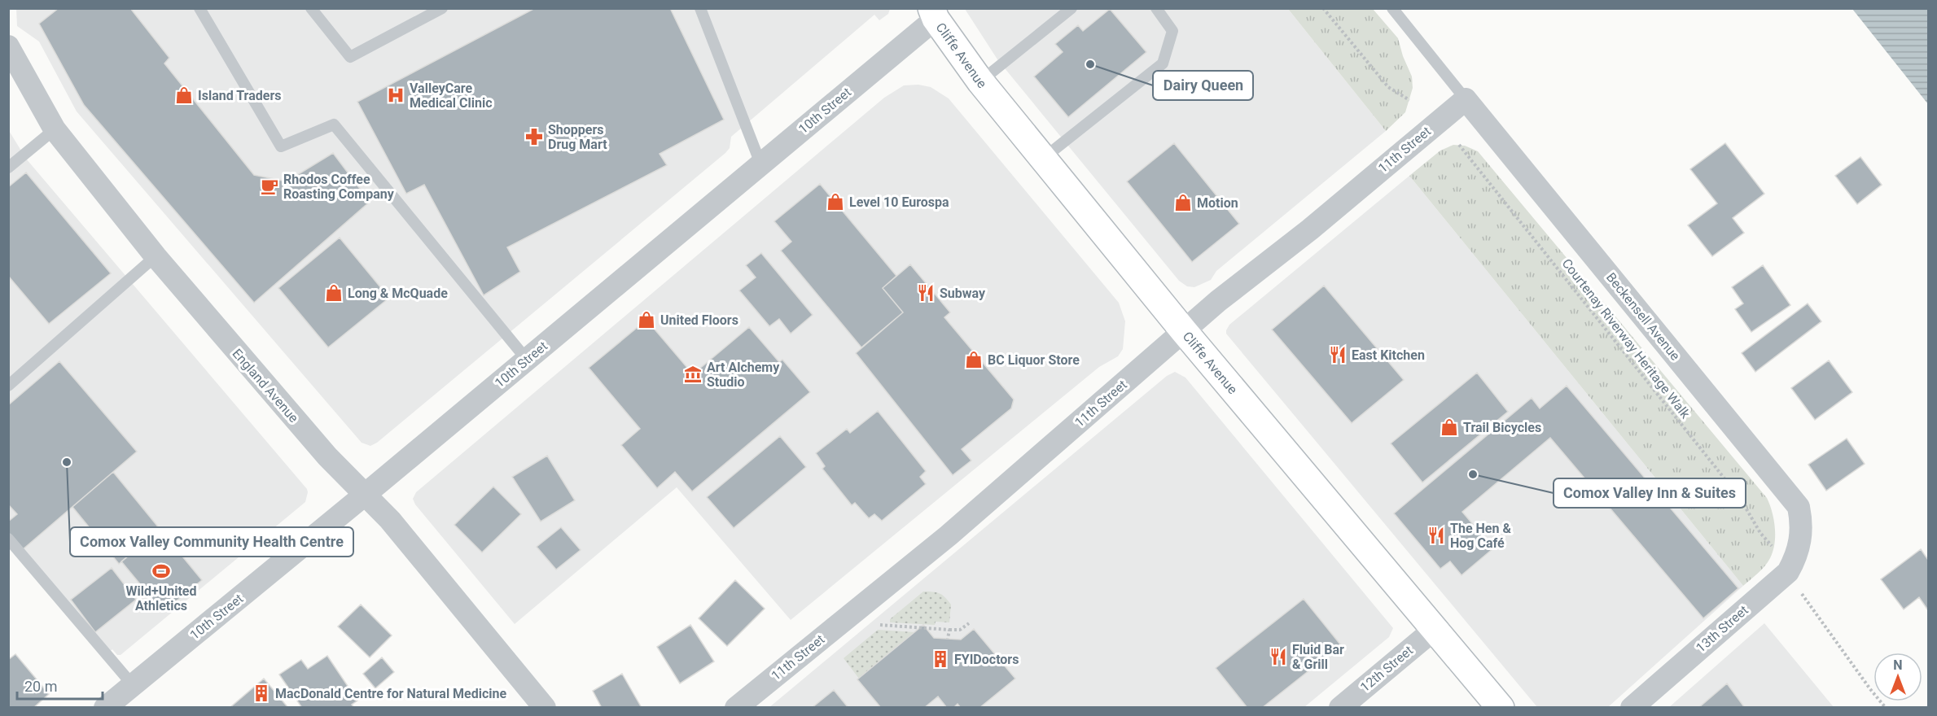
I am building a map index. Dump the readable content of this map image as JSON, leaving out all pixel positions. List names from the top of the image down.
{
  "streets": {
    "main road": ["Cliffe Avenue"],
    "street": [
      "10th Street",
      "11th Street",
      "Beckensell Avenue",
      "England Avenue",
      "13th Street",
      "12th Street"
    ],
    "path": ["Courtenay Riverway Heritage Walk"]
  },
  "crossings": [
    ["Cliffe Avenue", "10th Street"],
    ["Cliffe Avenue", "11th Street"],
    ["Cliffe Avenue", "12th Street"],
    ["10th Street", "England Avenue"],
    ["11th Street", "Beckensell Avenue"],
    ["Beckensell Avenue", "13th Street"]
  ],
  "places": {
    "other": ["Dairy Queen", "Comox Valley Community Health Centre", "Comox Valley Inn & Suites"],
    "shop": [
      "Island Traders",
      "Level 10 Eurospa",
      "Motion",
      "Long & McQuade",
      "United Floors",
      "BC Liquor Store",
      "Trail Bicycles"
    ],
    "hospital": ["ValleyCare Medical Clinic"],
    "pharmacy": ["Shoppers Drug Mart"],
    "cafe": ["Rhodos Coffee Roasting Company"],
    "restaurant": [
      "Subway",
      "East Kitchen",
      "The Hen & Hog Café",
      "Fluid Bar & Grill"
    ],
    "museum": ["Art Alchemy Studio"],
    "sports": ["Wild+United Athletics"],
    "building": ["FYIDoctors", "MacDonald Centre for Natural Medicine"]
  },
  "scale_bar": "20 m",
  "north": "top"
}
